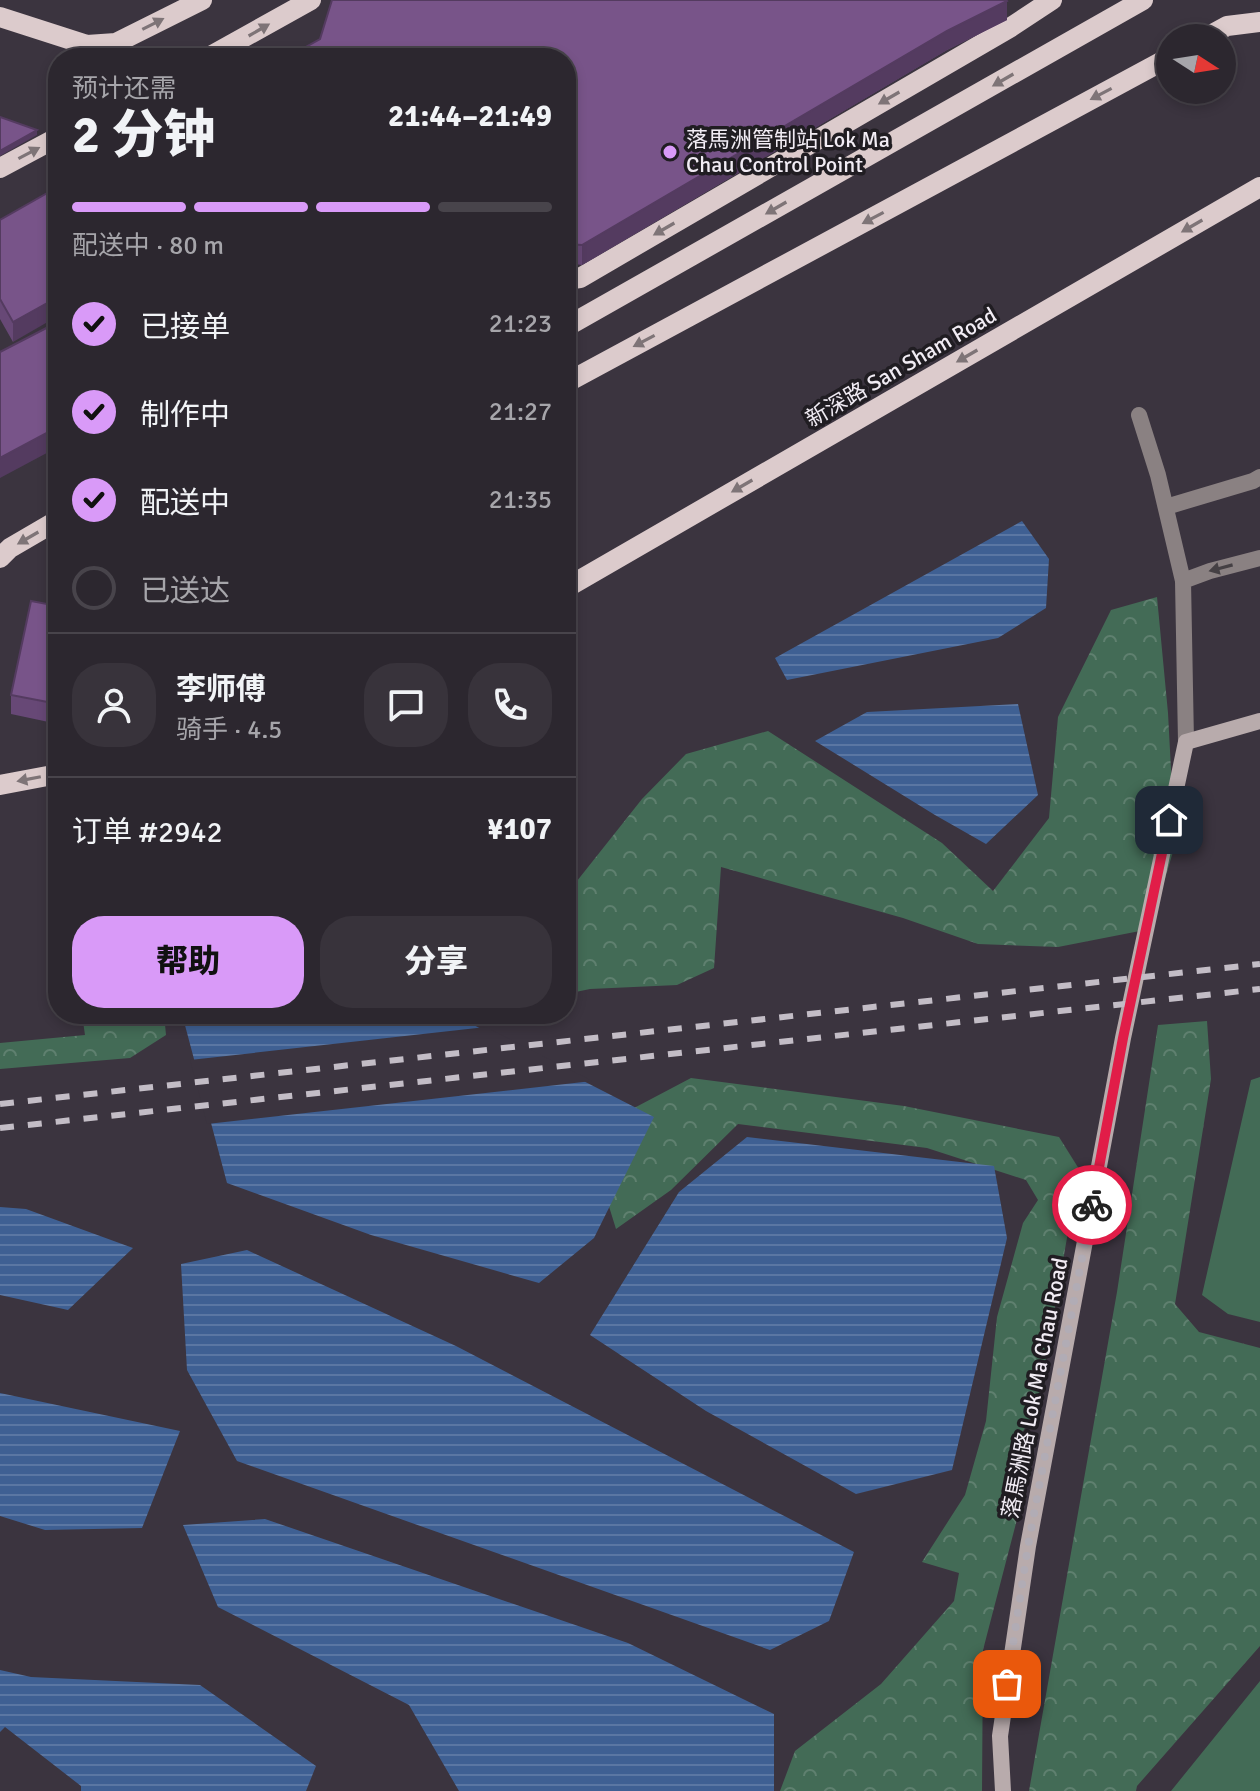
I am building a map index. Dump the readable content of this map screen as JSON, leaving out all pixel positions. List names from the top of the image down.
{
  "streets": {
    "main road": ["新深路 San Sham Road"],
    "street": ["落馬洲路 Lok Ma Chau Road"]
  },
  "places": ["落馬洲管制站 Lok Ma Chau Control Point"],
  "north": "right",
  "page": {
    "heading": ["2 分钟", "预计还需", "21:44–21:49"],
    "panel": [
      "李师傅",
      "骑手 · 4.5",
      "订单 #2942",
      "¥107"
    ],
    "bar": "配送中 · 80 m",
    "list": [
      ["已接单", "21:23"],
      ["制作中", "21:27"],
      ["配送中", "21:35"],
      "已送达"
    ],
    "buttons": ["帮助", "分享"]
  }
}
